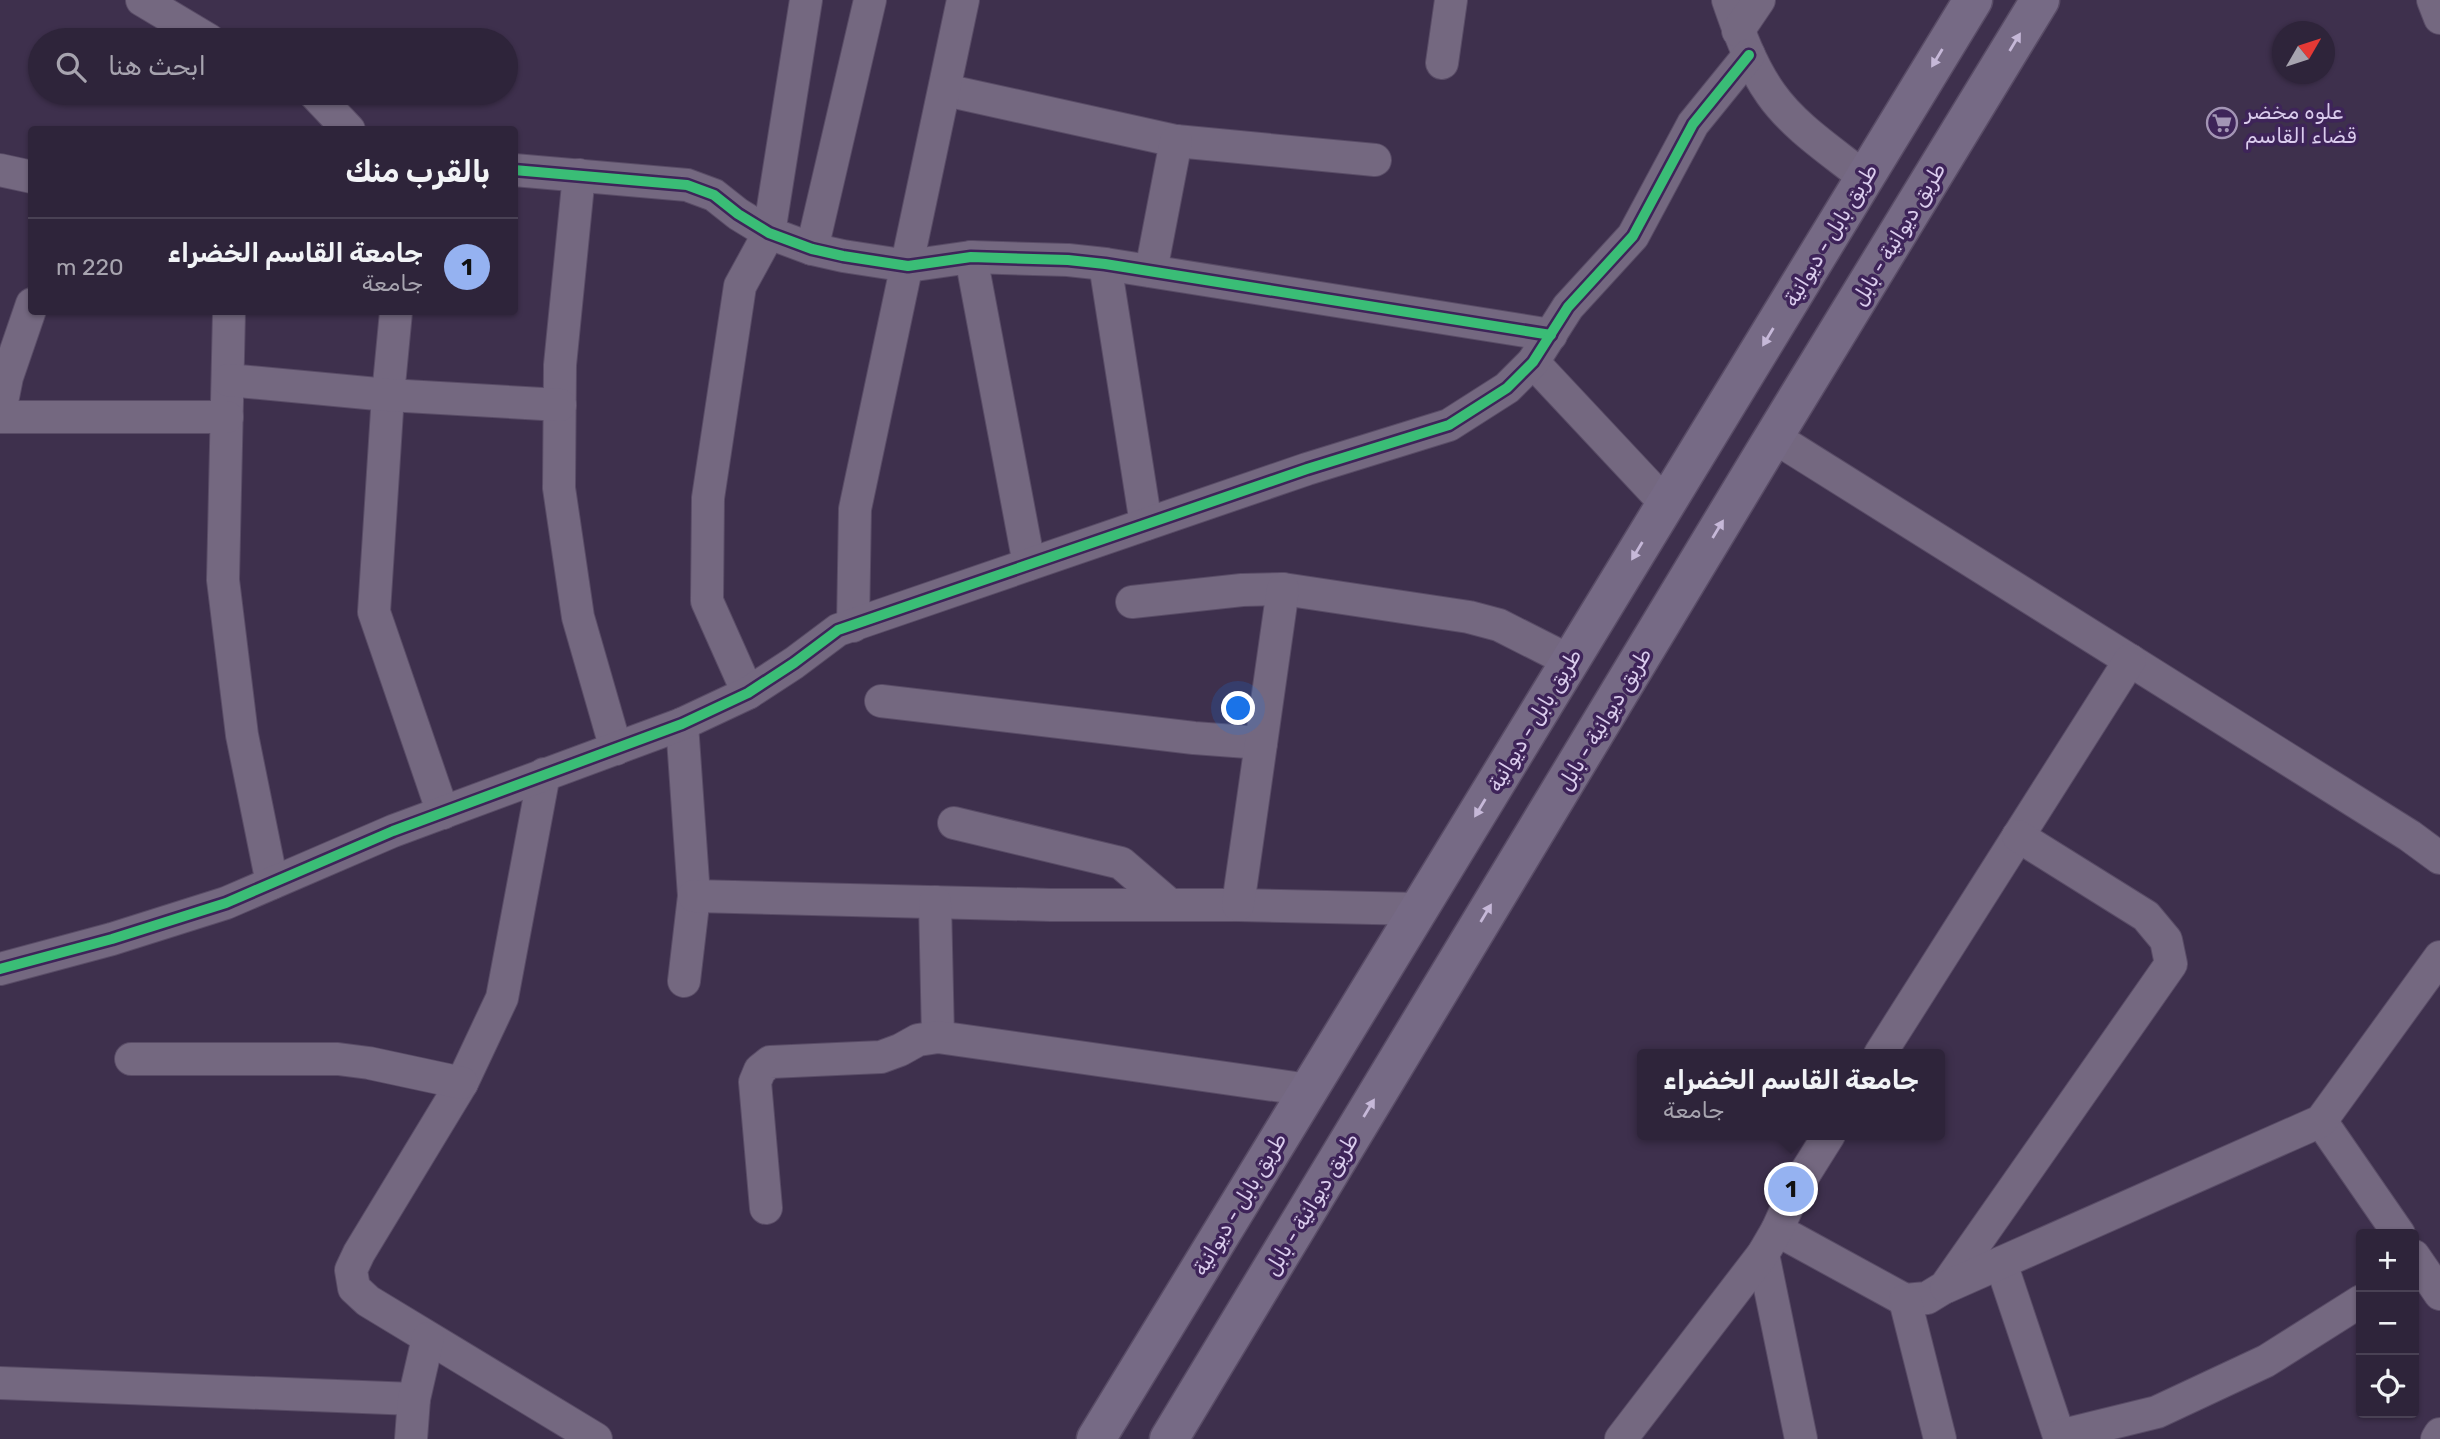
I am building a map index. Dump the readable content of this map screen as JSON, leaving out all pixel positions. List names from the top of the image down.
{
  "streets": {
    "highway": ["طريق ديوانية - بابل", "طريق بابل - ديوانية"]
  },
  "one_way": ["طريق ديوانية - بابل", "طريق بابل - ديوانية"],
  "places": {
    "supermarket": ["علوه مخضر قضاء القاسم"]
  },
  "north": "top right",
  "page": {
    "search": "ابحث هنا",
    "heading": "بالقرب منك",
    "list": [
      {
        "mark": "1",
        "name": "جامعة القاسم الخضراء",
        "note": "جامعة",
        "value": "220 m"
      }
    ],
    "popup": ["جامعة القاسم الخضراء", "جامعة"],
    "pins": "1",
    "map_buttons": ["+", "−"]
  }
}
